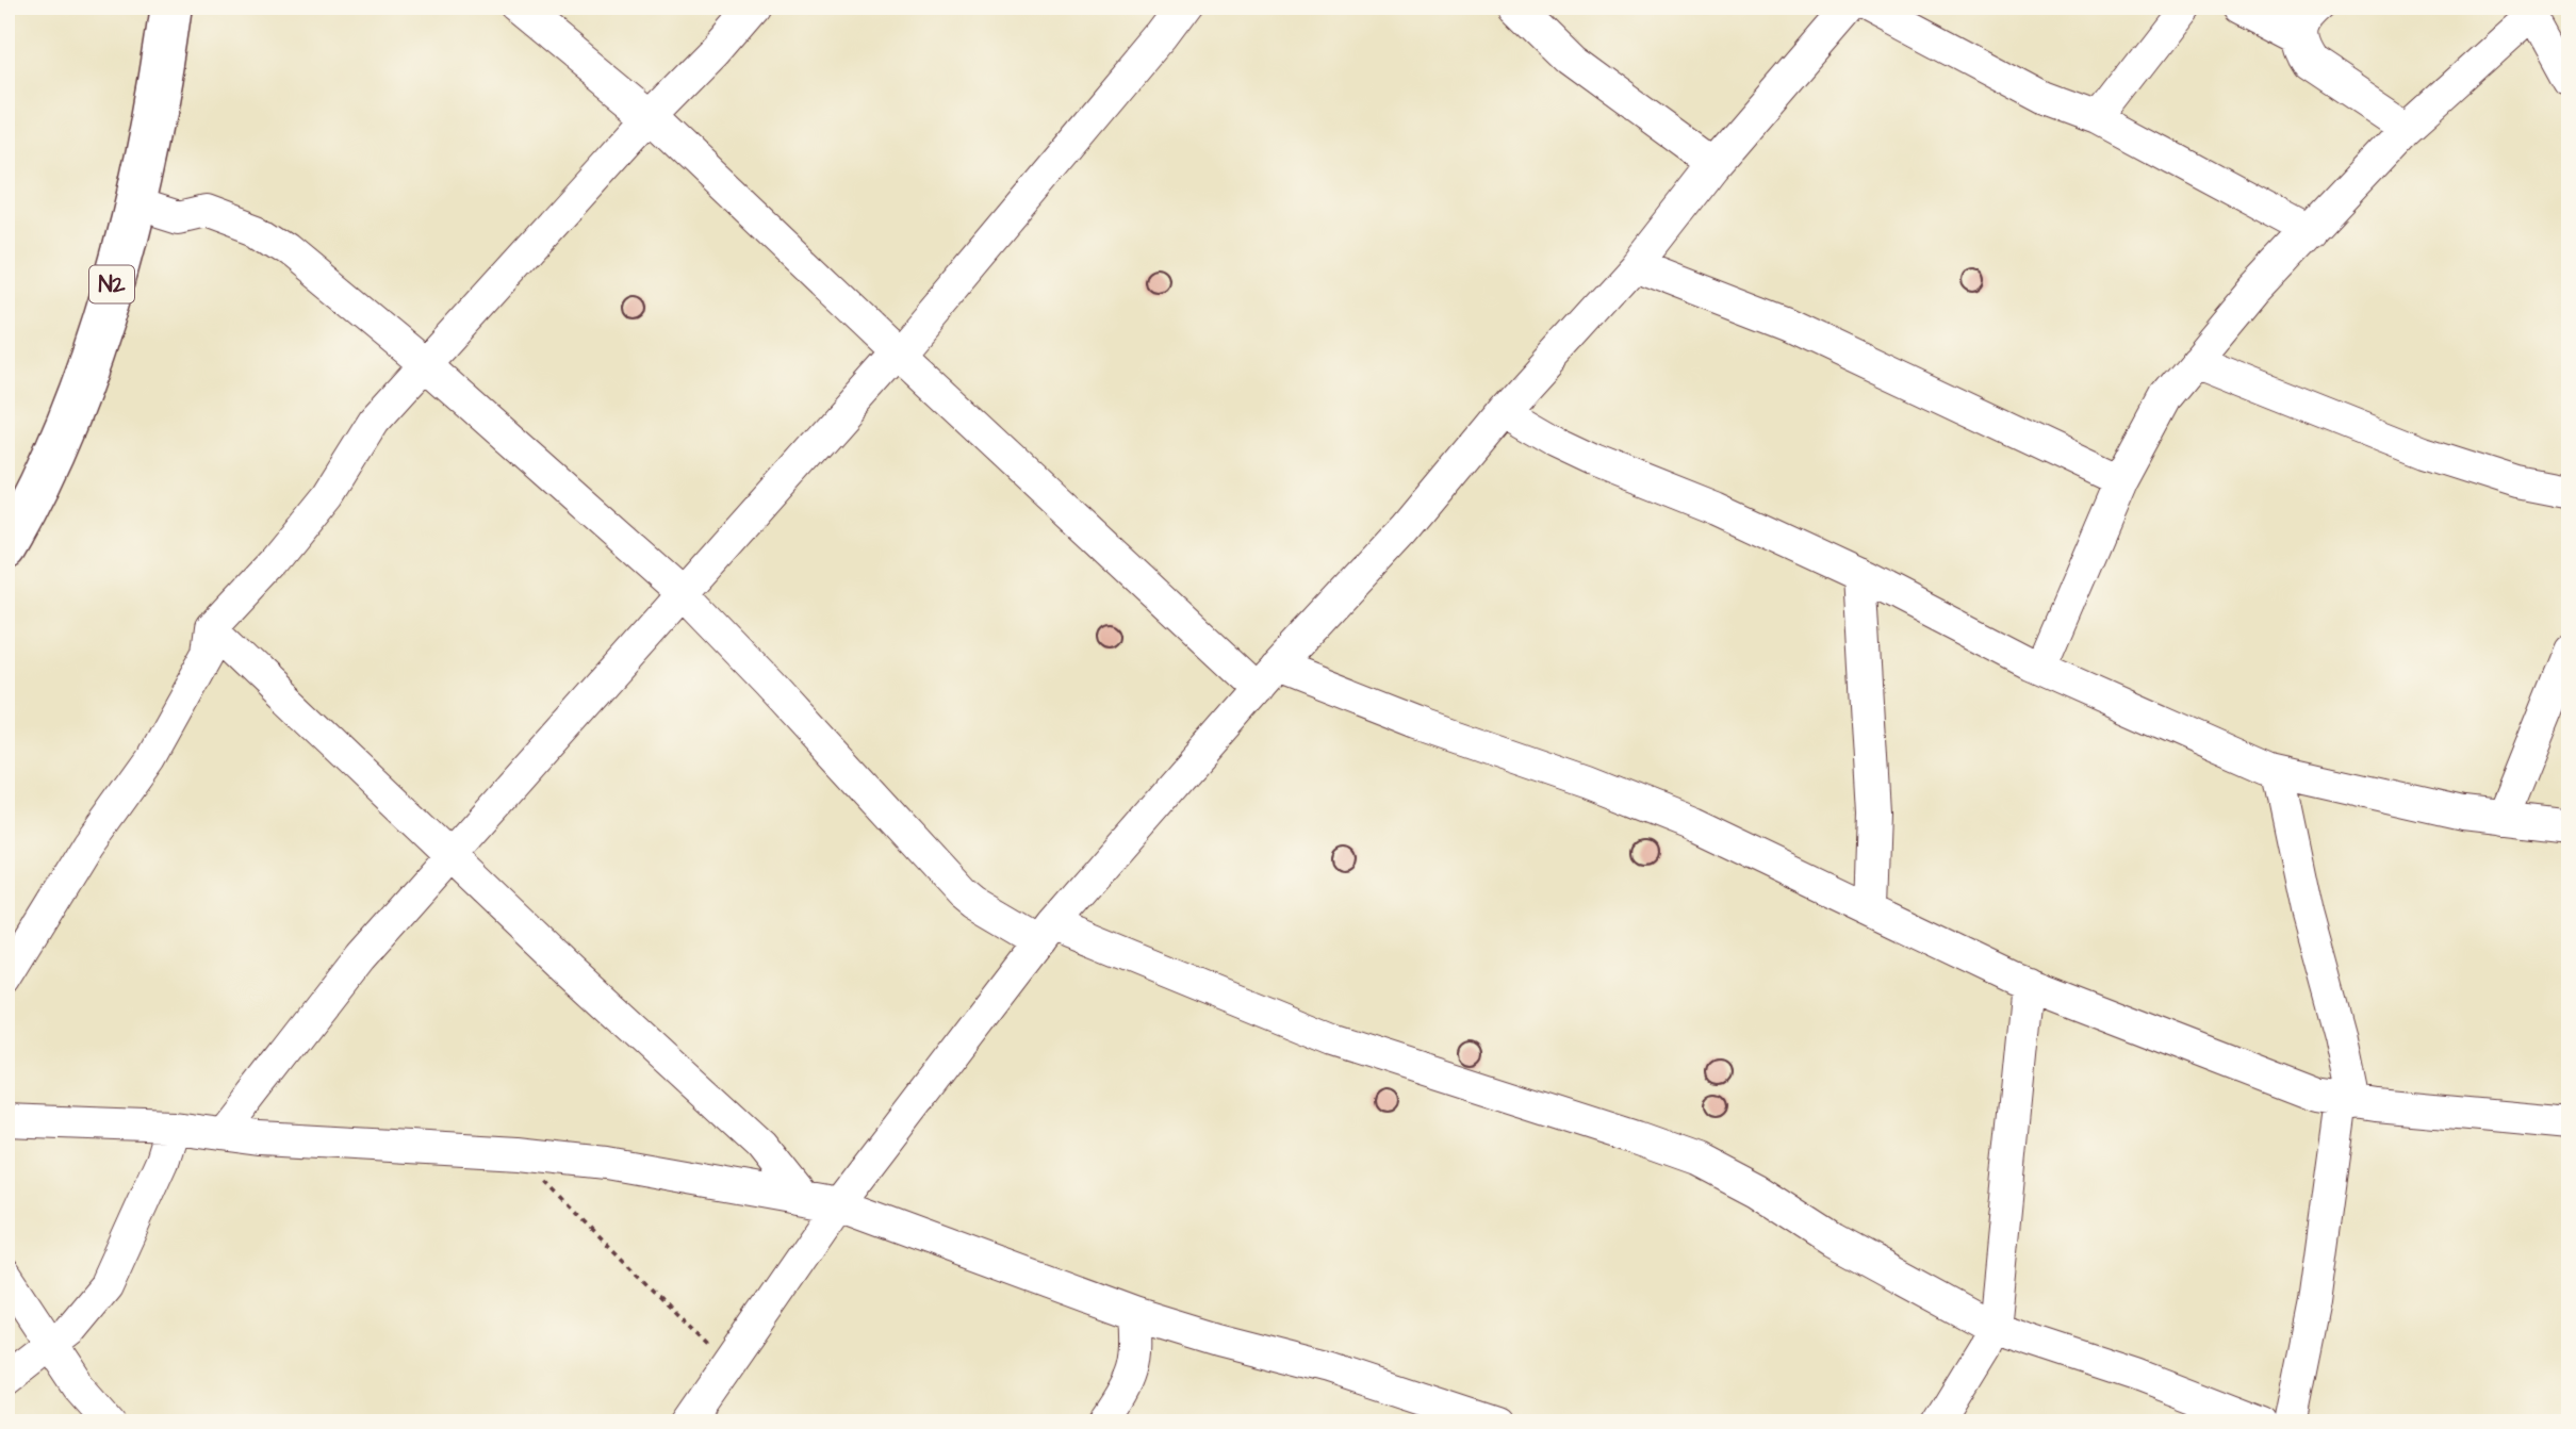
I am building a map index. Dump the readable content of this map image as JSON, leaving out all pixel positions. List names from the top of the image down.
{
  "streets": {
    "highway": ["N2"]
  }
}
